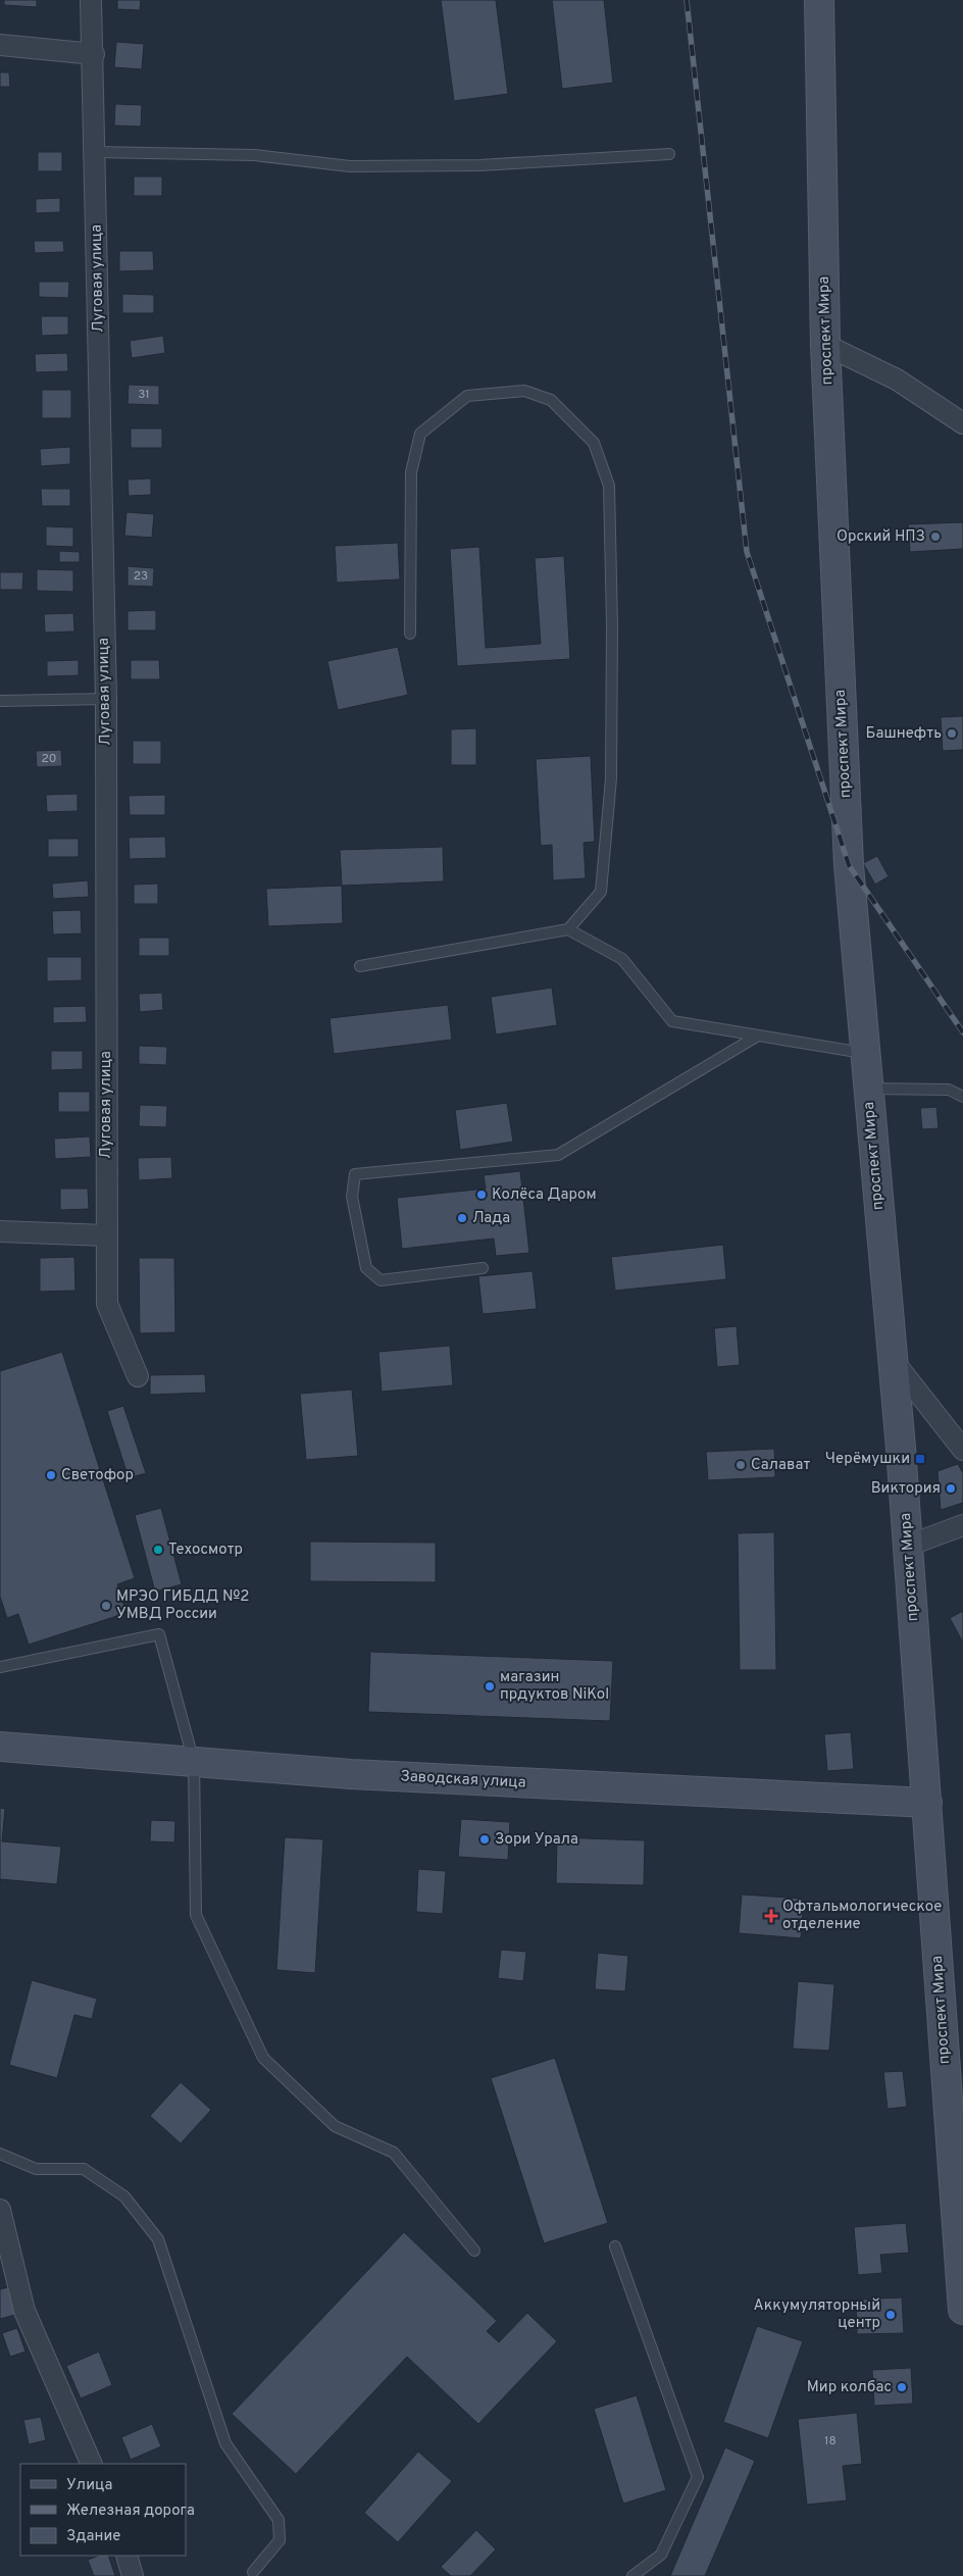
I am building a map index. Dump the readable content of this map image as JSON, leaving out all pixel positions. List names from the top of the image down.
{
  "streets": {
    "main road": ["проспект Мира", "Заводская улица"],
    "street": ["Луговая улица"]
  },
  "crossings": [
    ["проспект Мира", "Заводская улица"]
  ],
  "places": {
    "other": [
      "Орский НПЗ",
      "Башнефть",
      "Колёса Даром",
      "Лада",
      "Салават",
      "Светофор",
      "Виктория",
      "Техосмотр",
      "МРЭО ГИБДД №2 УМВД России",
      "магазин прдуктов NiKol",
      "Зори Урала",
      "Аккумуляторный центр",
      "Мир колбас"
    ],
    "transit": ["Черёмушки"],
    "health": ["Офтальмологическое отделение"]
  },
  "house_numbers": [
    "31",
    "23",
    "20",
    "18"
  ],
  "legend": ["Улица", "Железная дорога", "Здание"]
}
